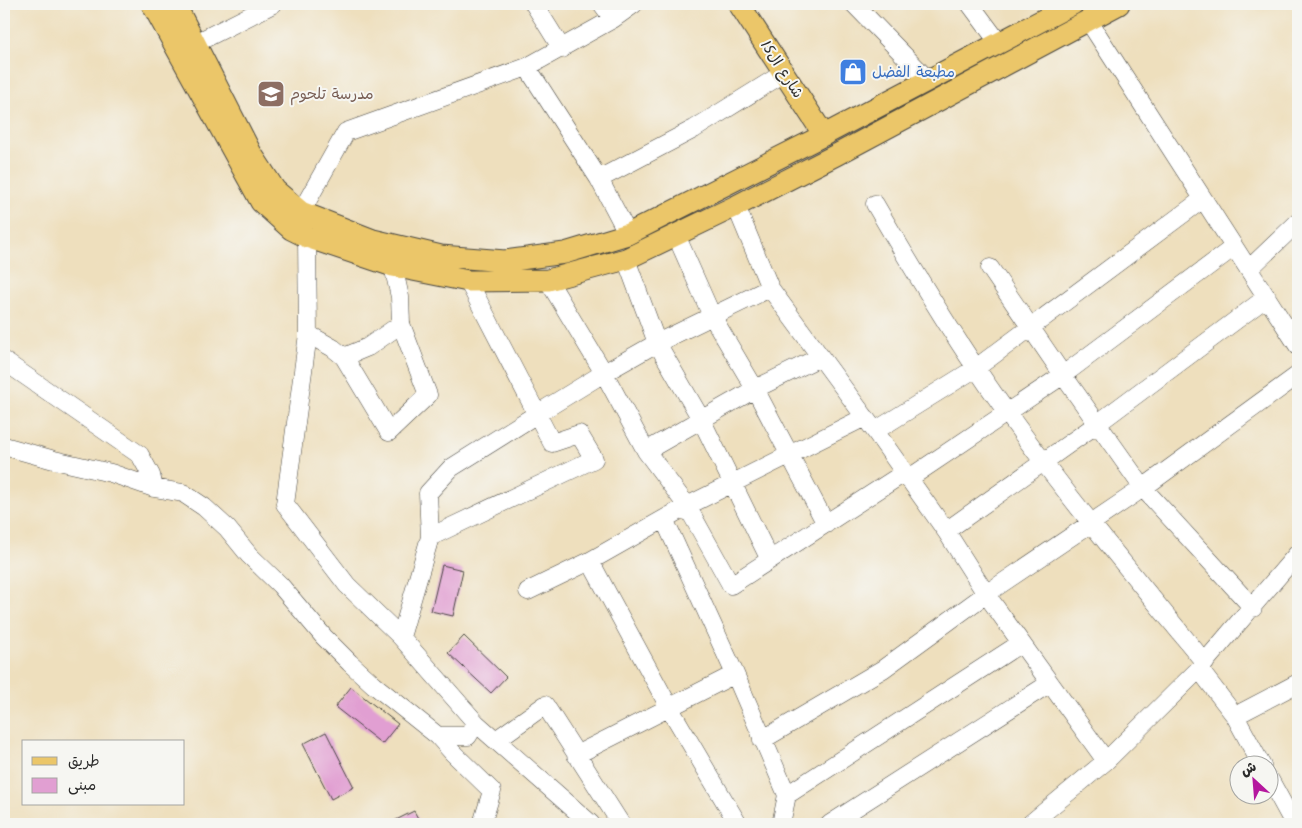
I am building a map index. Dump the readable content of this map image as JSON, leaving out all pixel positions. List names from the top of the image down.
{
  "streets": {
    "main road": ["شارع ال15"]
  },
  "places": {
    "shop": ["مطبعة الفضل"],
    "school or university": ["مدرسة تلحوم"]
  },
  "legend": ["طريق", "مبنى"],
  "north": "top left"
}
